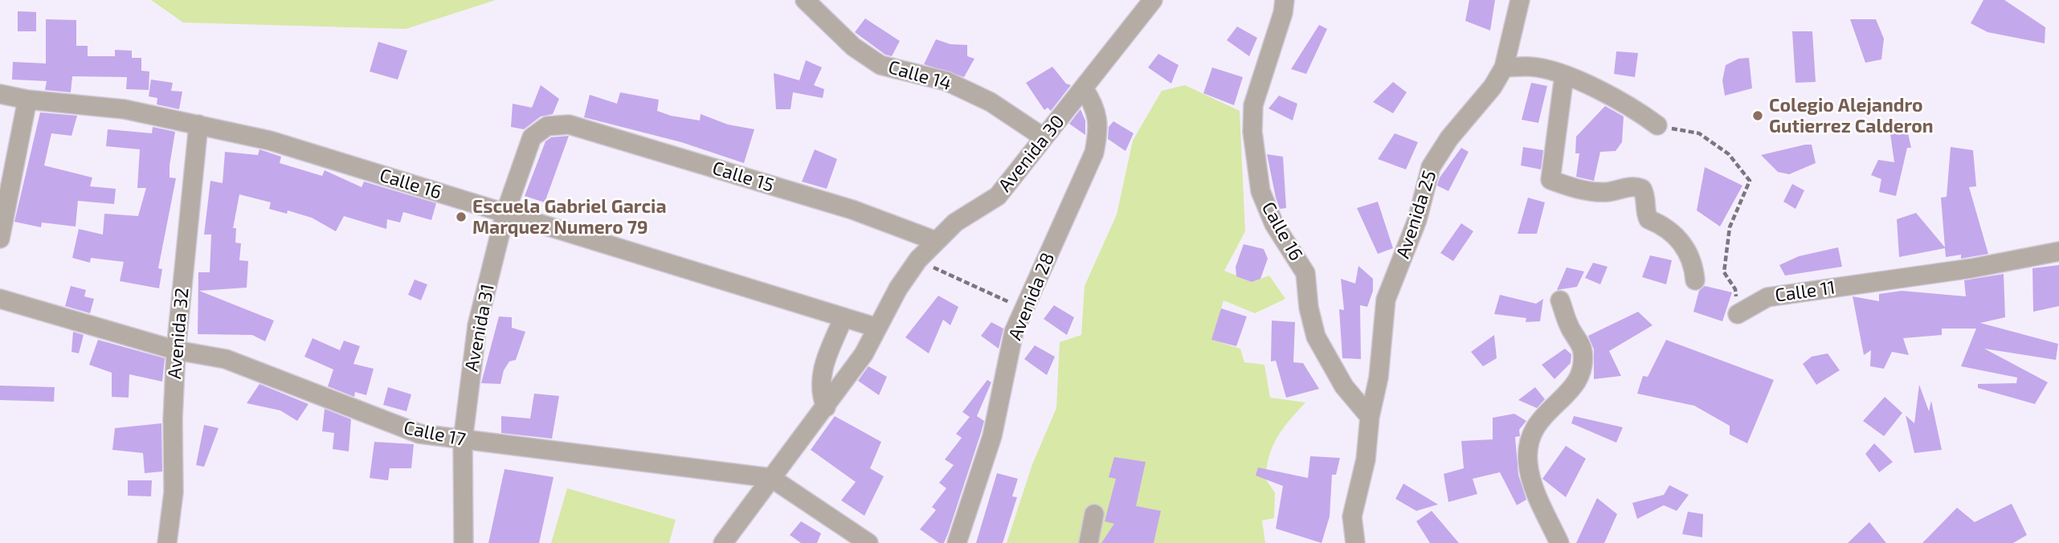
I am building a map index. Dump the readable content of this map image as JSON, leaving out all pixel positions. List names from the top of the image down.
{
  "streets": {
    "street": [
      "Calle 14",
      "Avenida 30",
      "Calle 15",
      "Calle 16",
      "Avenida 25",
      "Calle 11",
      "Avenida 28",
      "Avenida 31",
      "Avenida 32",
      "Calle 17"
    ]
  },
  "crossings": [
    ["Calle 14", "Avenida 30"],
    ["Avenida 30", "Calle 15"],
    ["Avenida 30", "Calle 16"],
    ["Avenida 30", "Avenida 28"],
    ["Avenida 30", "Calle 17"],
    ["Calle 15", "Avenida 31"],
    ["Calle 16", "Avenida 25"],
    ["Calle 16", "Avenida 31"],
    ["Calle 16", "Avenida 32"],
    ["Avenida 31", "Calle 17"],
    ["Avenida 32", "Calle 17"]
  ],
  "places": ["Colegio Alejandro Gutierrez Calderon", "Escuela Gabriel Garcia Marquez Numero 79"]
}
